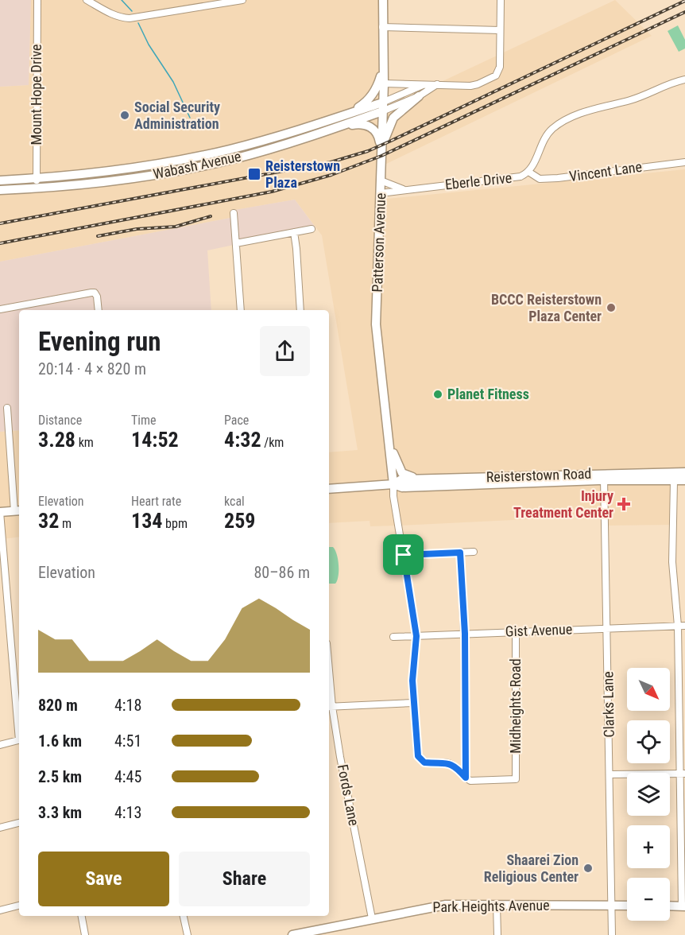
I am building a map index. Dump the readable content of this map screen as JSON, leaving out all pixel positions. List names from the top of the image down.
{
  "streets": {
    "main road": [
      "Wabash Avenue",
      "Patterson Avenue",
      "Reisterstown Road",
      "Park Heights Avenue"
    ],
    "street": [
      "Mount Hope Drive",
      "Vincent Lane",
      "Eberle Drive",
      "Gist Avenue",
      "Clarks Lane",
      "Midheights Road",
      "Fords Lane"
    ]
  },
  "crossings": [
    ["Mount Hope Drive", "Wabash Avenue"],
    ["Wabash Avenue", "Patterson Avenue"],
    ["Vincent Lane", "Eberle Drive"],
    ["Eberle Drive", "Patterson Avenue"],
    ["Patterson Avenue", "Reisterstown Road"],
    ["Reisterstown Road", "Clarks Lane"],
    ["Gist Avenue", "Clarks Lane"],
    ["Gist Avenue", "Midheights Road"],
    ["Clarks Lane", "Park Heights Avenue"],
    ["Fords Lane", "Park Heights Avenue"]
  ],
  "places": {
    "other": [
      "Social Security Administration",
      "BCCC Reisterstown Plaza Center",
      "Planet Fitness",
      "Shaarei Zion Religious Center"
    ],
    "transit": ["Reisterstown Plaza"],
    "health": ["Injury Treatment Center"]
  },
  "north": "bottom right",
  "page": {
    "heading": ["Evening run", "20:14 · 4 × 820 m"],
    "stats": [
      ["Distance", "3.28 km"],
      ["Time", "14:52"],
      ["Pace", "4:32 /km"],
      ["Elevation", "32 m"],
      ["Heart rate", "134 bpm"],
      ["kcal", "259"]
    ],
    "chart": ["Elevation", "80–86 m"],
    "map_buttons": ["+", "−"],
    "list": [
      {
        "name": "820 m",
        "note": "4:18"
      },
      {
        "name": "1.6 km",
        "note": "4:51"
      },
      {
        "name": "2.5 km",
        "note": "4:45"
      },
      {
        "name": "3.3 km",
        "note": "4:13"
      }
    ],
    "buttons": ["Save", "Share"]
  }
}
